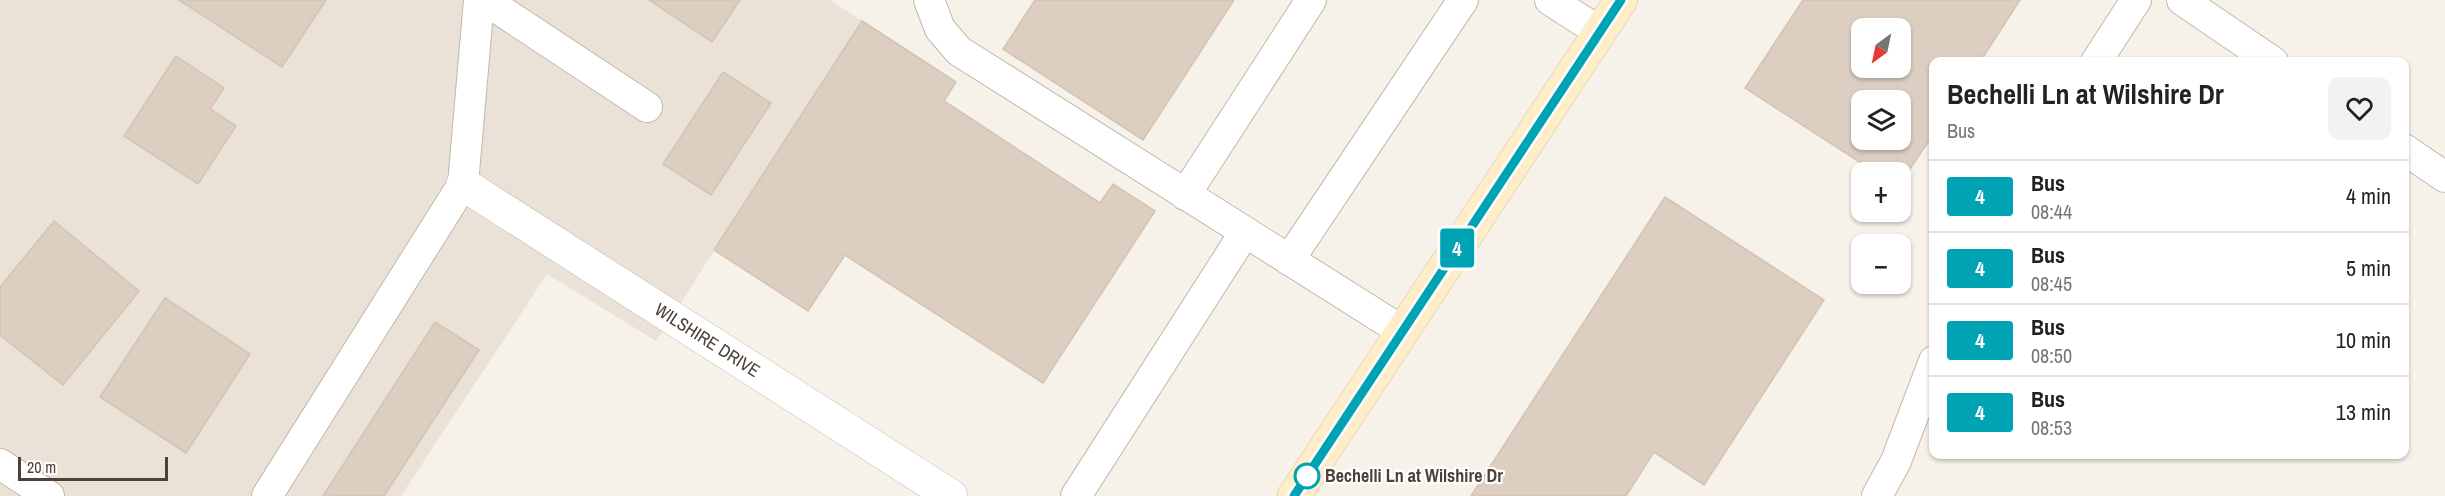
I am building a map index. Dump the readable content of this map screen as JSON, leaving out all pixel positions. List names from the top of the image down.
{
  "streets": {
    "street": ["WILSHIRE DRIVE"]
  },
  "places": ["Bechelli Ln at Wilshire Dr"],
  "lines": ["bus line 4"],
  "scale_bar": "20 m",
  "north": "bottom left",
  "page": {
    "on_map": "4",
    "map_buttons": ["+", "−"],
    "heading": ["Bechelli Ln at Wilshire Dr", "Bus"],
    "list": [
      {
        "mark": "4",
        "name": "Bus",
        "note": "08:44",
        "value": "4 min"
      },
      {
        "mark": "4",
        "name": "Bus",
        "note": "08:45",
        "value": "5 min"
      },
      {
        "mark": "4",
        "name": "Bus",
        "note": "08:50",
        "value": "10 min"
      },
      {
        "mark": "4",
        "name": "Bus",
        "note": "08:53",
        "value": "13 min"
      }
    ],
    "scale": "20 m"
  }
}
